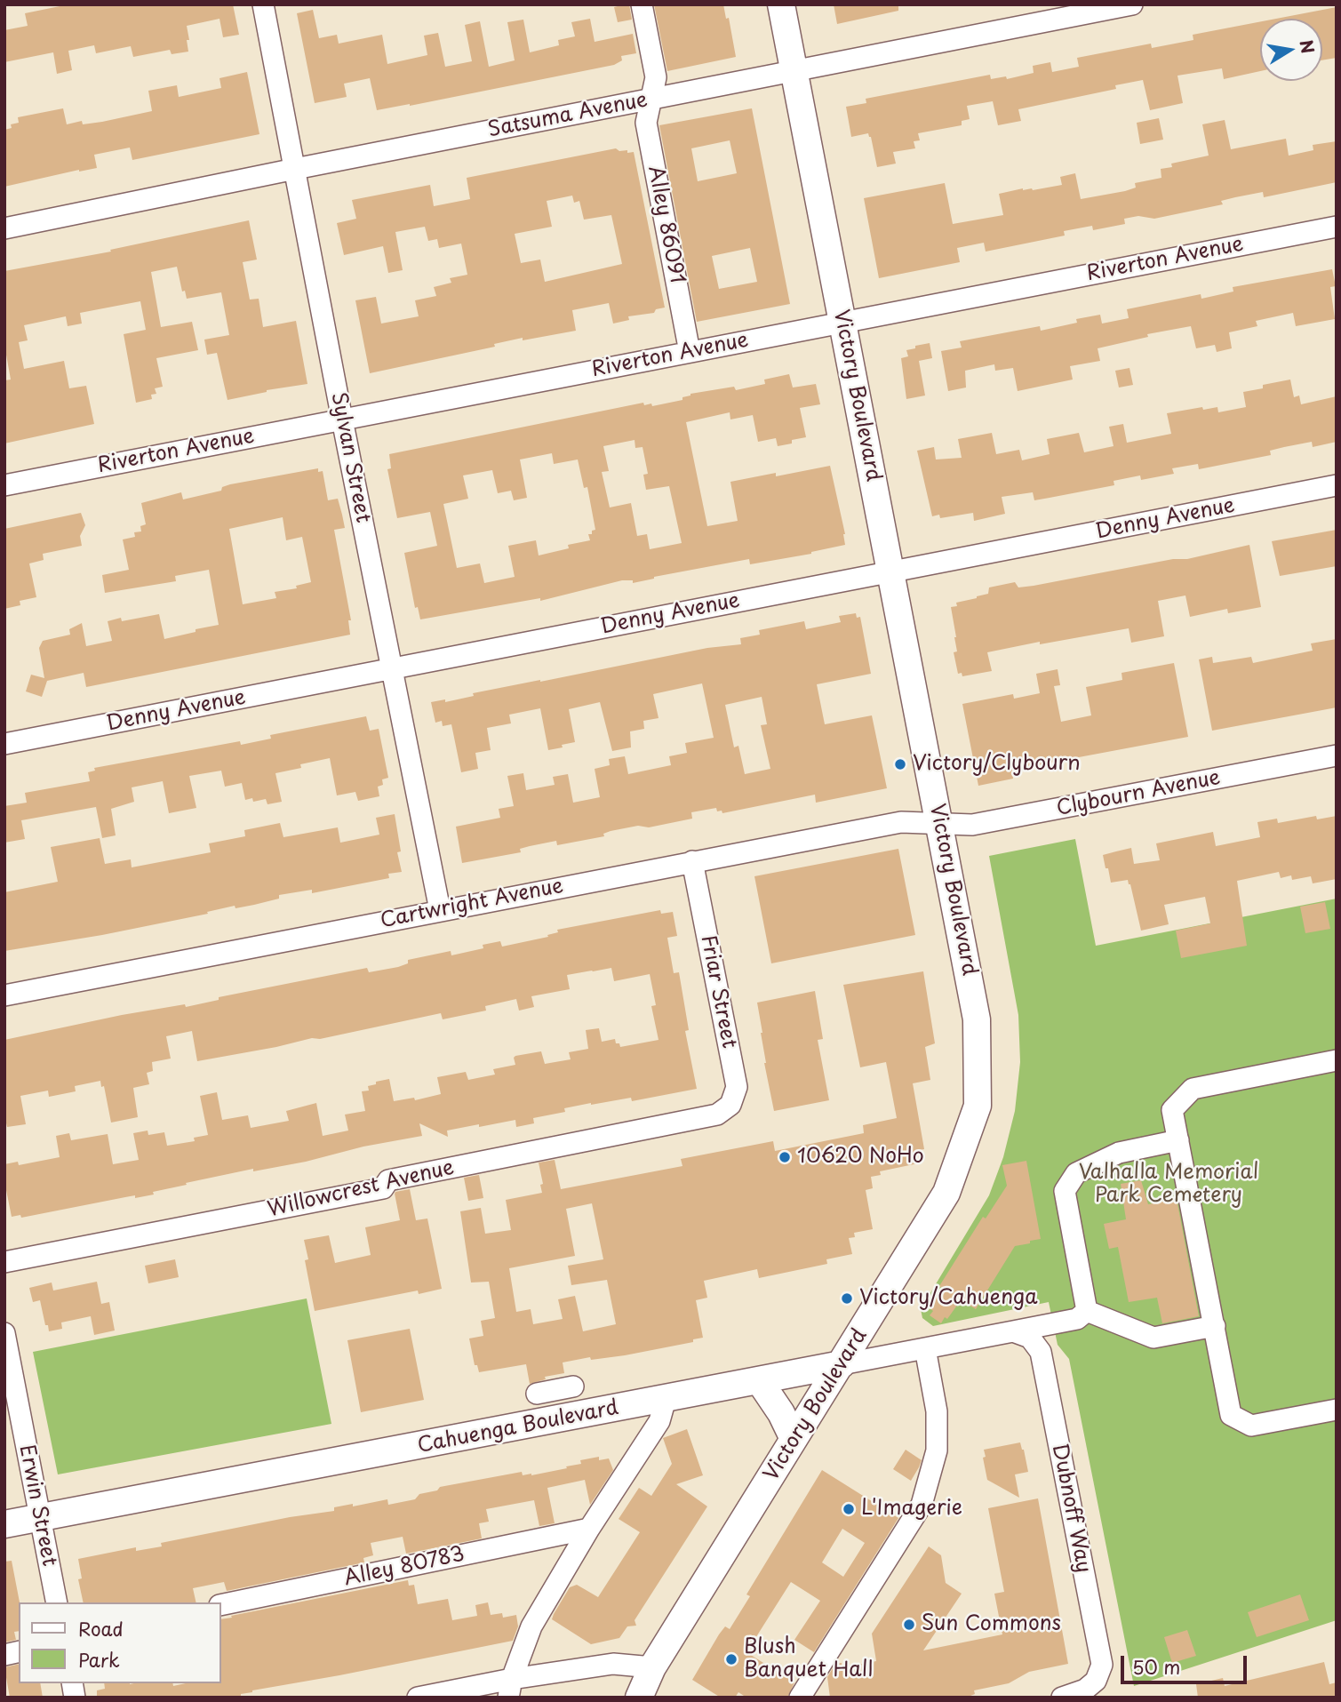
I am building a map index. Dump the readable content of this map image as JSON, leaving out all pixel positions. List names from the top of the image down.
{
  "streets": {
    "main road": ["Victory Boulevard", "Cahuenga Boulevard"],
    "street": [
      "Satsuma Avenue",
      "Alley 86091",
      "Riverton Avenue",
      "Sylvan Street",
      "Denny Avenue",
      "Clybourn Avenue",
      "Cartwright Avenue",
      "Friar Street",
      "Willowcrest Avenue",
      "Erwin Street",
      "Dubnoff Way",
      "Alley 80783"
    ]
  },
  "crossings": [
    ["Satsuma Avenue", "Alley 86091"],
    ["Satsuma Avenue", "Victory Boulevard"],
    ["Satsuma Avenue", "Sylvan Street"],
    ["Alley 86091", "Riverton Avenue"],
    ["Riverton Avenue", "Victory Boulevard"],
    ["Riverton Avenue", "Sylvan Street"],
    ["Victory Boulevard", "Denny Avenue"],
    ["Victory Boulevard", "Clybourn Avenue"],
    ["Victory Boulevard", "Cartwright Avenue"],
    ["Victory Boulevard", "Cahuenga Boulevard"],
    ["Sylvan Street", "Denny Avenue"],
    ["Sylvan Street", "Cartwright Avenue"],
    ["Clybourn Avenue", "Cartwright Avenue"],
    ["Cartwright Avenue", "Friar Street"],
    ["Friar Street", "Willowcrest Avenue"],
    ["Cahuenga Boulevard", "Erwin Street"],
    ["Cahuenga Boulevard", "Dubnoff Way"]
  ],
  "parks": ["Valhalla Memorial Park Cemetery"],
  "places": [
    "Victory/Clybourn",
    "10620 NoHo",
    "Victory/Cahuenga",
    "L'Imagerie",
    "Sun Commons",
    "Blush Banquet Hall"
  ],
  "legend": ["Road", "Park"],
  "scale_bar": "50 m",
  "north": "right"
}
